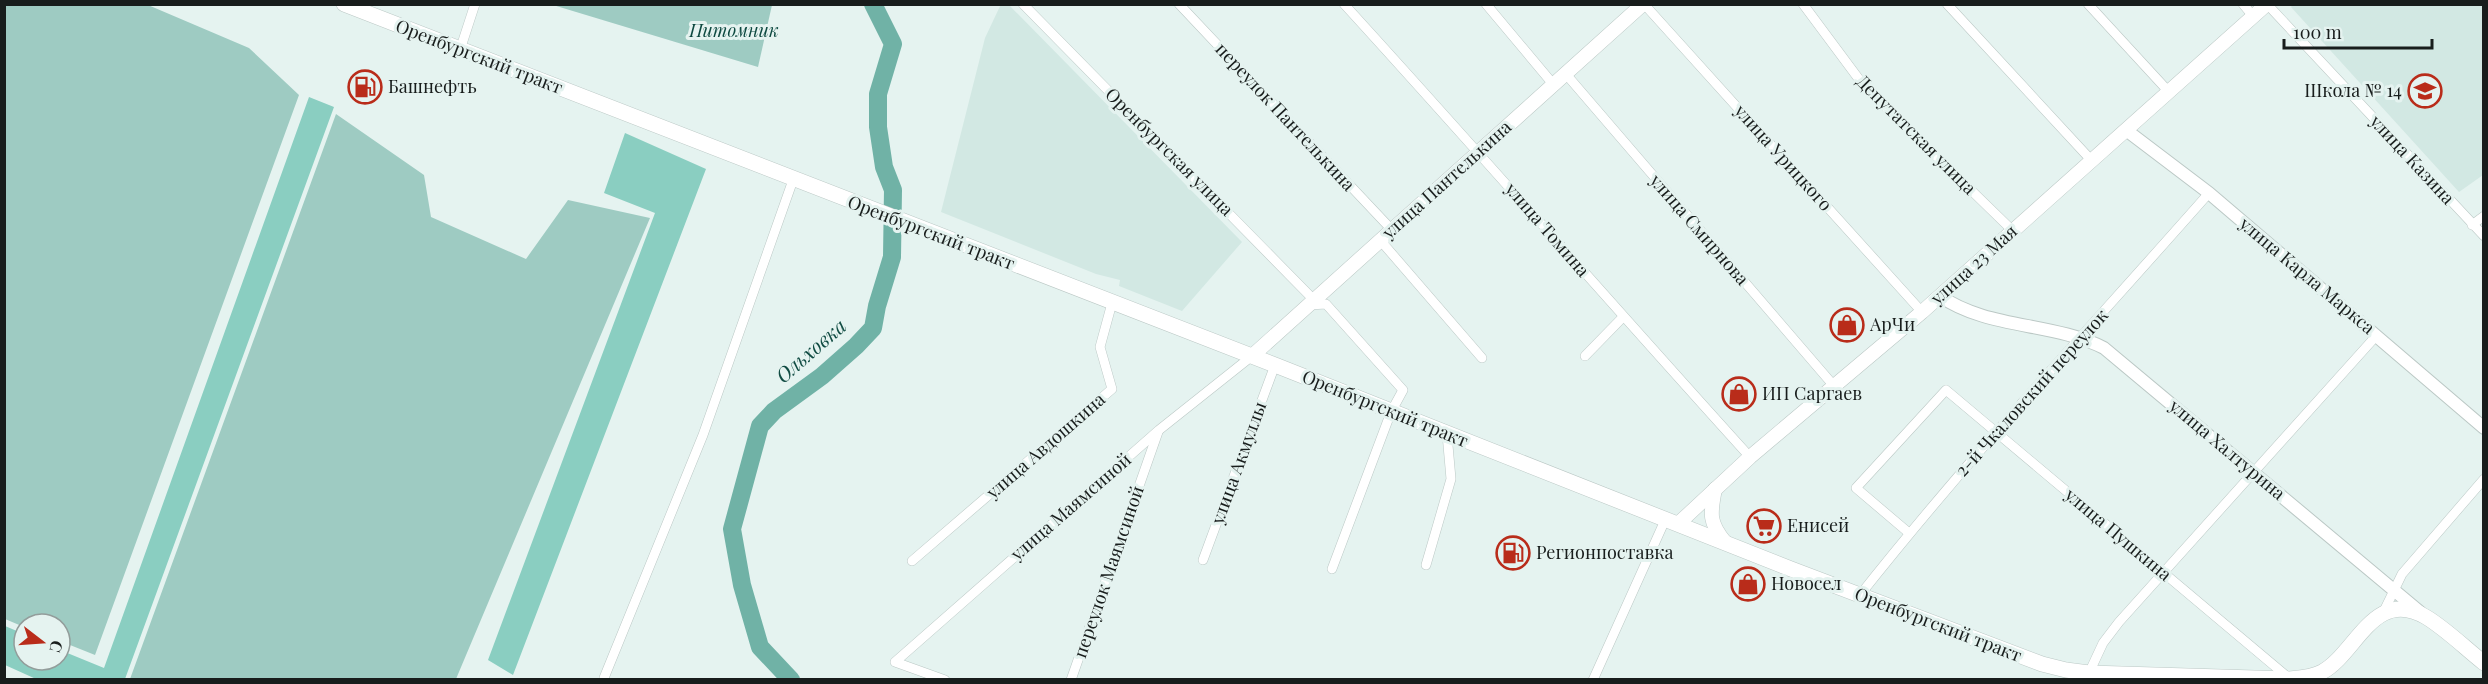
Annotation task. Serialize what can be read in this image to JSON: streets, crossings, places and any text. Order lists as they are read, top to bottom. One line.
{"streets":{"main road":["Оренбургский тракт","улица Пантелькина","улица 23 Мая","улица Халтурина"],"street":["переулок Пантелькина","Депутатская улица","Оренбургская улица","улица Урицкого","улица Казина","улица Томина","улица Смирнова","улица Карла Маркса","2-й Чкаловский переулок","улица Авдошкина","улица Акмуллы","улица Маямсиной","улица Пушкина","переулок Маямсиной"]},"crossings":[["Оренбургский тракт","Оренбургская улица"],["Оренбургский тракт","улица Пантелькина"],["Оренбургский тракт","улица 23 Мая"],["Оренбургский тракт","2-й Чкаловский переулок"],["Оренбургский тракт","улица Авдошкина"],["Оренбургский тракт","улица Акмуллы"],["Оренбургский тракт","улица Маямсиной"],["Оренбургский тракт","улица Пушкина"],["переулок Пантелькина","улица Пантелькина"],["Депутатская улица","улица 23 Мая"],["Оренбургская улица","улица Пантелькина"],["улица Урицкого","улица Пантелькина"],["улица Урицкого","улица 23 Мая"],["улица Казина","улица 23 Мая"],["улица Пантелькина","улица Томина"],["улица Пантелькина","улица Смирнова"],["улица Пантелькина","улица Маямсиной"],["улица Томина","улица 23 Мая"],["улица Смирнова","улица 23 Мая"],["улица 23 Мая","улица Карла Маркса"],["улица 23 Мая","улица Халтурина"],["улица Карла Маркса","2-й Чкаловский переулок"],["2-й Чкаловский переулок","улица Халтурина"],["2-й Чкаловский переулок","улица Пушкина"],["улица Маямсиной","переулок Маямсиной"]],"water":["Ольховка"],"parks":["Питомник"],"places":{"fuel station":["Башнефть","Регионпоставка"],"school or university":["Школа № 14"],"shop":["АрЧи","ИП Саргаев","Новосел"],"supermarket":["Енисей"]},"scale_bar":"100 m","north":"right"}
